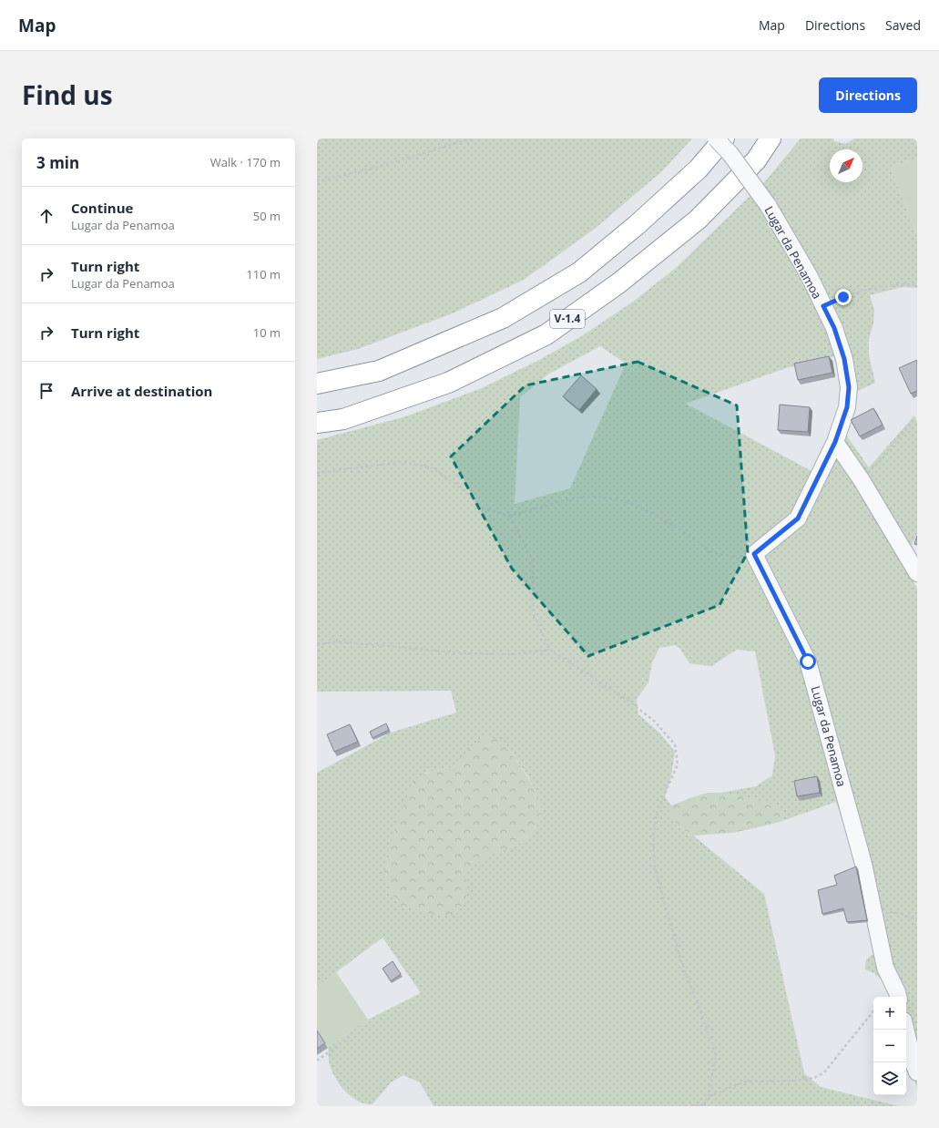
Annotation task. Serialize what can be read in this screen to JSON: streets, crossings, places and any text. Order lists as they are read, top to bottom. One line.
{"streets":{"highway":["V-1.4"],"street":["Lugar da Penamoa"]},"north":"top right","page":{"header":"Map","nav":["Map","Directions","Saved"],"title":"Find us","buttons":"Directions","heading":["3 min","Walk · 170 m"],"list":[["Continue","Lugar da Penamoa","50 m"],["Turn right","Lugar da Penamoa","110 m"],["Turn right","10 m"],"Arrive at destination"],"map_buttons":["+","−"]}}
